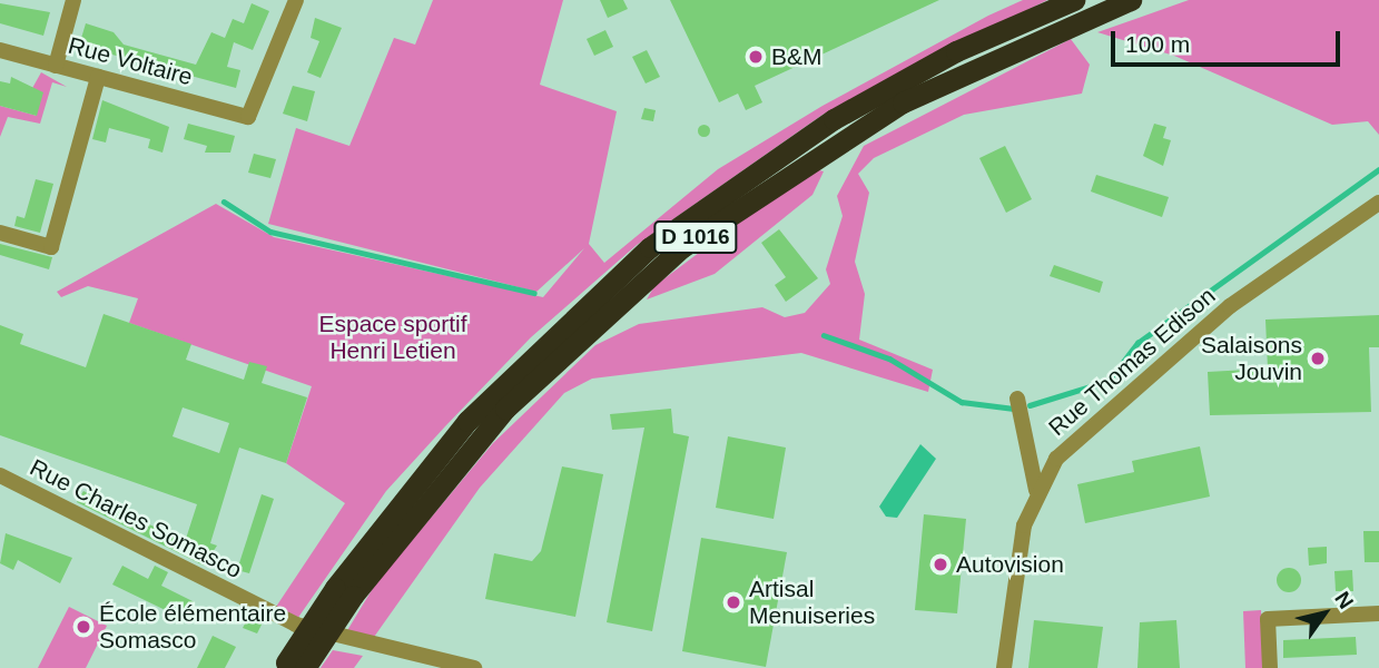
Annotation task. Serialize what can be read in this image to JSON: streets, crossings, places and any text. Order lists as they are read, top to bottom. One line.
{"streets":{"highway":["D 1016"],"street":["Rue Voltaire","Rue Thomas Edison","Rue Charles Somasco"]},"parks":["Espace sportif Henri Letien"],"places":["B&M","Salaisons Jouvin","Autovision","Artisal Menuiseries","École élémentaire Somasco"],"scale_bar":"100 m","north":"top right"}
